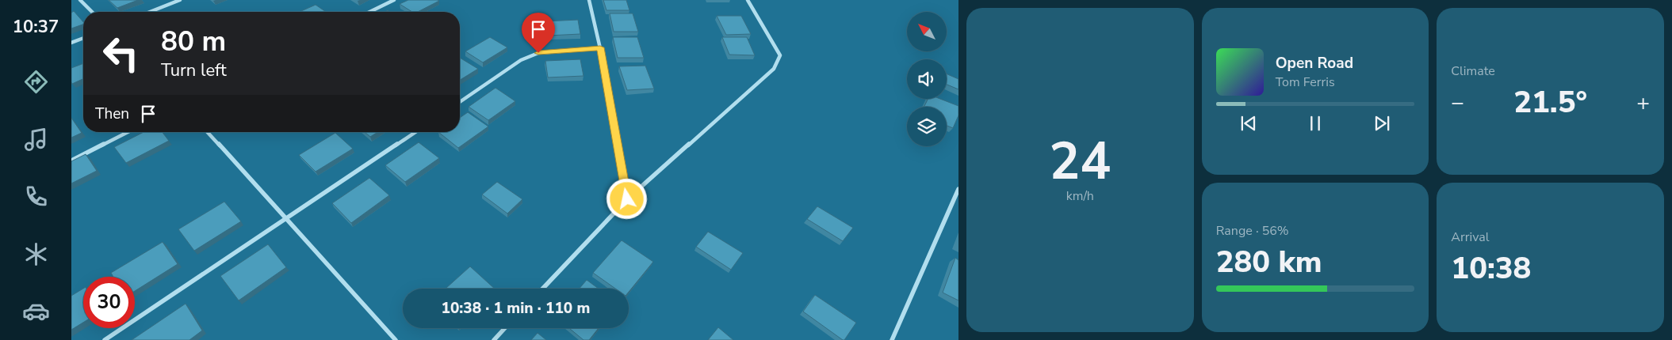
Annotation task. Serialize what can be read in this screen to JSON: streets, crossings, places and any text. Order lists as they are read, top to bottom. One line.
{"north":"top left","page":{"tabs":"10:37","tile":[["24","km/h"],"Climate",["Range · 56%","280 km"],["Arrival","10:38"]],"turn":["80 m","Turn left"],"song":["Open Road","Tom Ferris"],"heat":["−","21.5°","+"],"then":"Then","limit":"30","trip":"10:38 · 1 min · 110 m"}}
